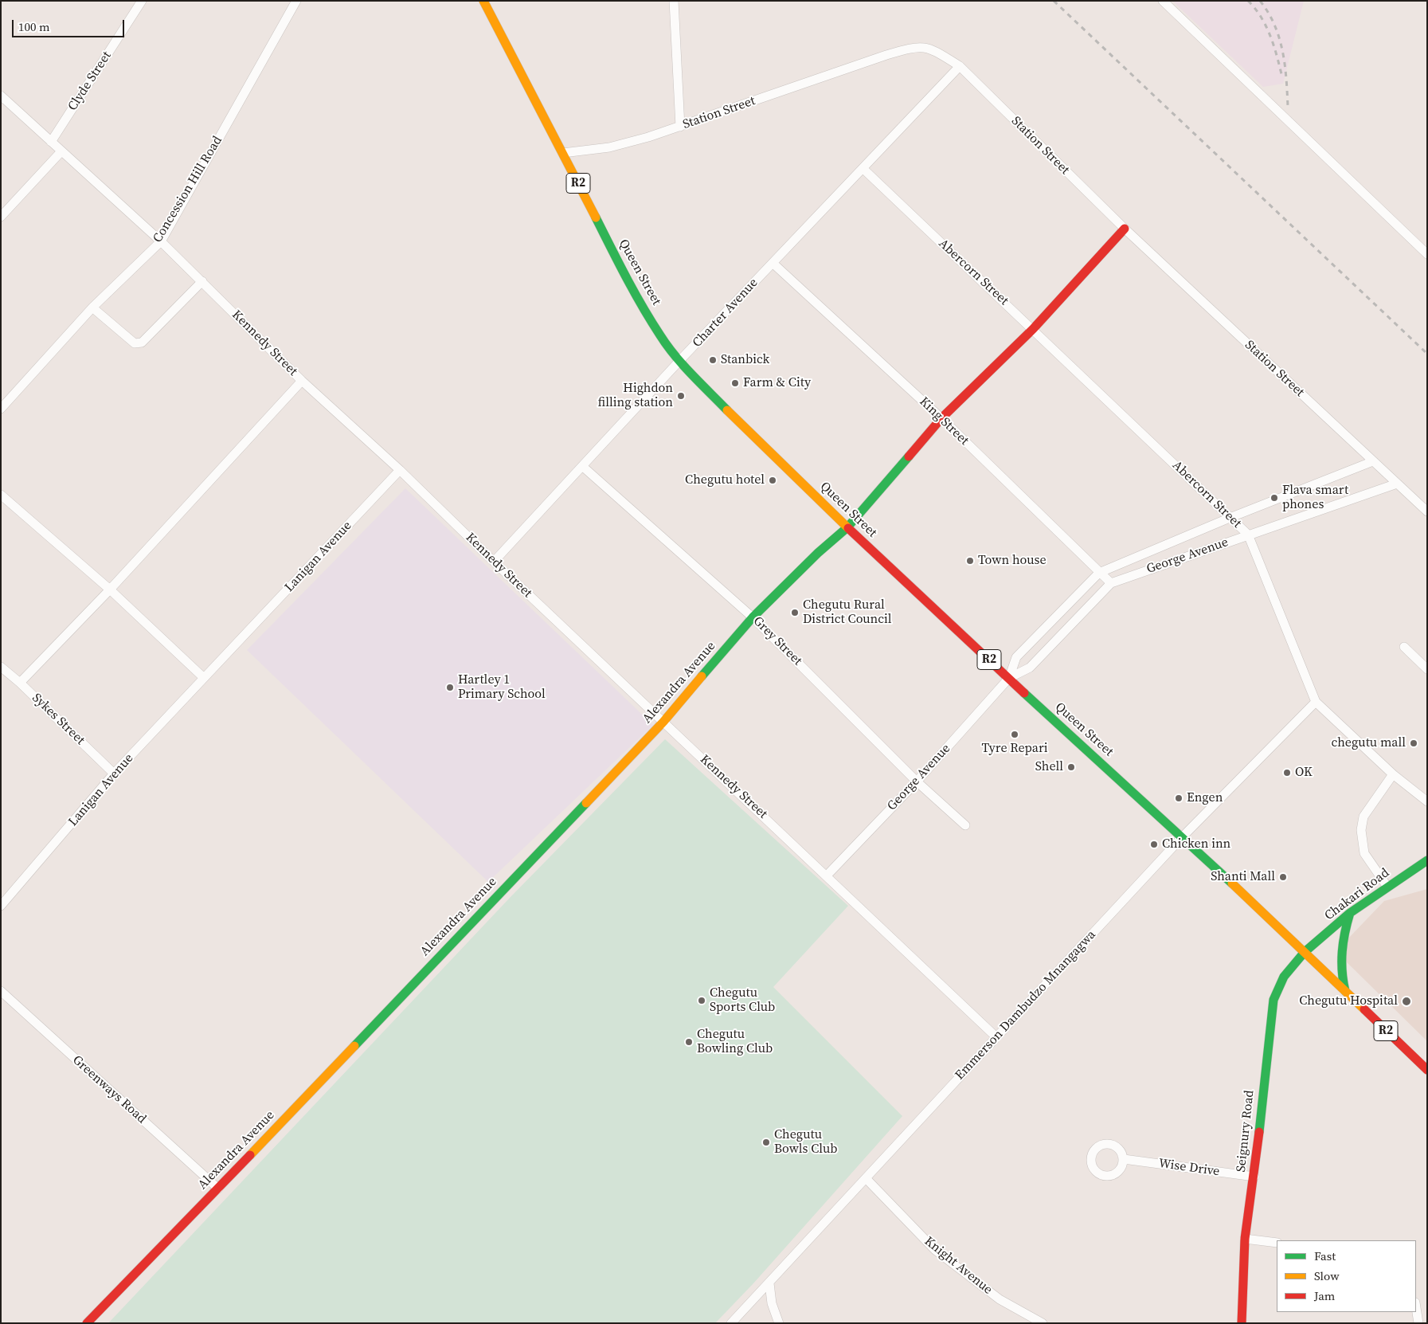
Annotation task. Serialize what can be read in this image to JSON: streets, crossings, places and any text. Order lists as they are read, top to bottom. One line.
{"streets":{"main road":["R2","Queen Street","Alexandra Avenue","Chakari Road","Seignury Road"],"street":["Clyde Street","Station Street","Concession Hill Road","Abercorn Street","Charter Avenue","Kennedy Street","King Street","George Avenue","Lanigan Avenue","Grey Street","Sykes Street","Emmerson Dambudzo Mnangagwa","Greenways Road","Wise Drive","Knight Avenue"]},"crossings":[["Clyde Street","Kennedy Street"],["Station Street","Queen Street"],["Station Street","Charter Avenue"],["Station Street","George Avenue"],["Station Street","Alexandra Avenue"],["R2","Queen Street"],["R2","Chakari Road"],["R2","Seignury Road"],["Concession Hill Road","Kennedy Street"],["Queen Street","Charter Avenue"],["Queen Street","George Avenue"],["Queen Street","Alexandra Avenue"],["Queen Street","Chakari Road"],["Queen Street","Emmerson Dambudzo Mnangagwa"],["Queen Street","Seignury Road"],["Abercorn Street","Charter Avenue"],["Abercorn Street","George Avenue"],["Abercorn Street","Alexandra Avenue"],["Abercorn Street","Emmerson Dambudzo Mnangagwa"],["Charter Avenue","Kennedy Street"],["Charter Avenue","King Street"],["Charter Avenue","Grey Street"],["Kennedy Street","George Avenue"],["Kennedy Street","Lanigan Avenue"],["Kennedy Street","Alexandra Avenue"],["Kennedy Street","Emmerson Dambudzo Mnangagwa"],["King Street","George Avenue"],["King Street","Alexandra Avenue"],["George Avenue","Grey Street"],["Lanigan Avenue","Sykes Street"],["Grey Street","Alexandra Avenue"],["Alexandra Avenue","Greenways Road"],["Chakari Road","Seignury Road"],["Emmerson Dambudzo Mnangagwa","Knight Avenue"],["Seignury Road","Wise Drive"]],"places":["Stanbick","Farm & City","Highdon filling station","Chegutu hotel","Flava smart phones","Town house","Chegutu Rural District Council","Hartley 1 Primary School","Tyre Repari","chegutu mall","Shell","OK","Engen","Chicken inn","Shanti Mall","Chegutu Sports Club","Chegutu Hospital","Chegutu Bowling Club","Chegutu Bowls Club"],"legend":["Fast","Slow","Jam"],"scale_bar":"100 m"}
